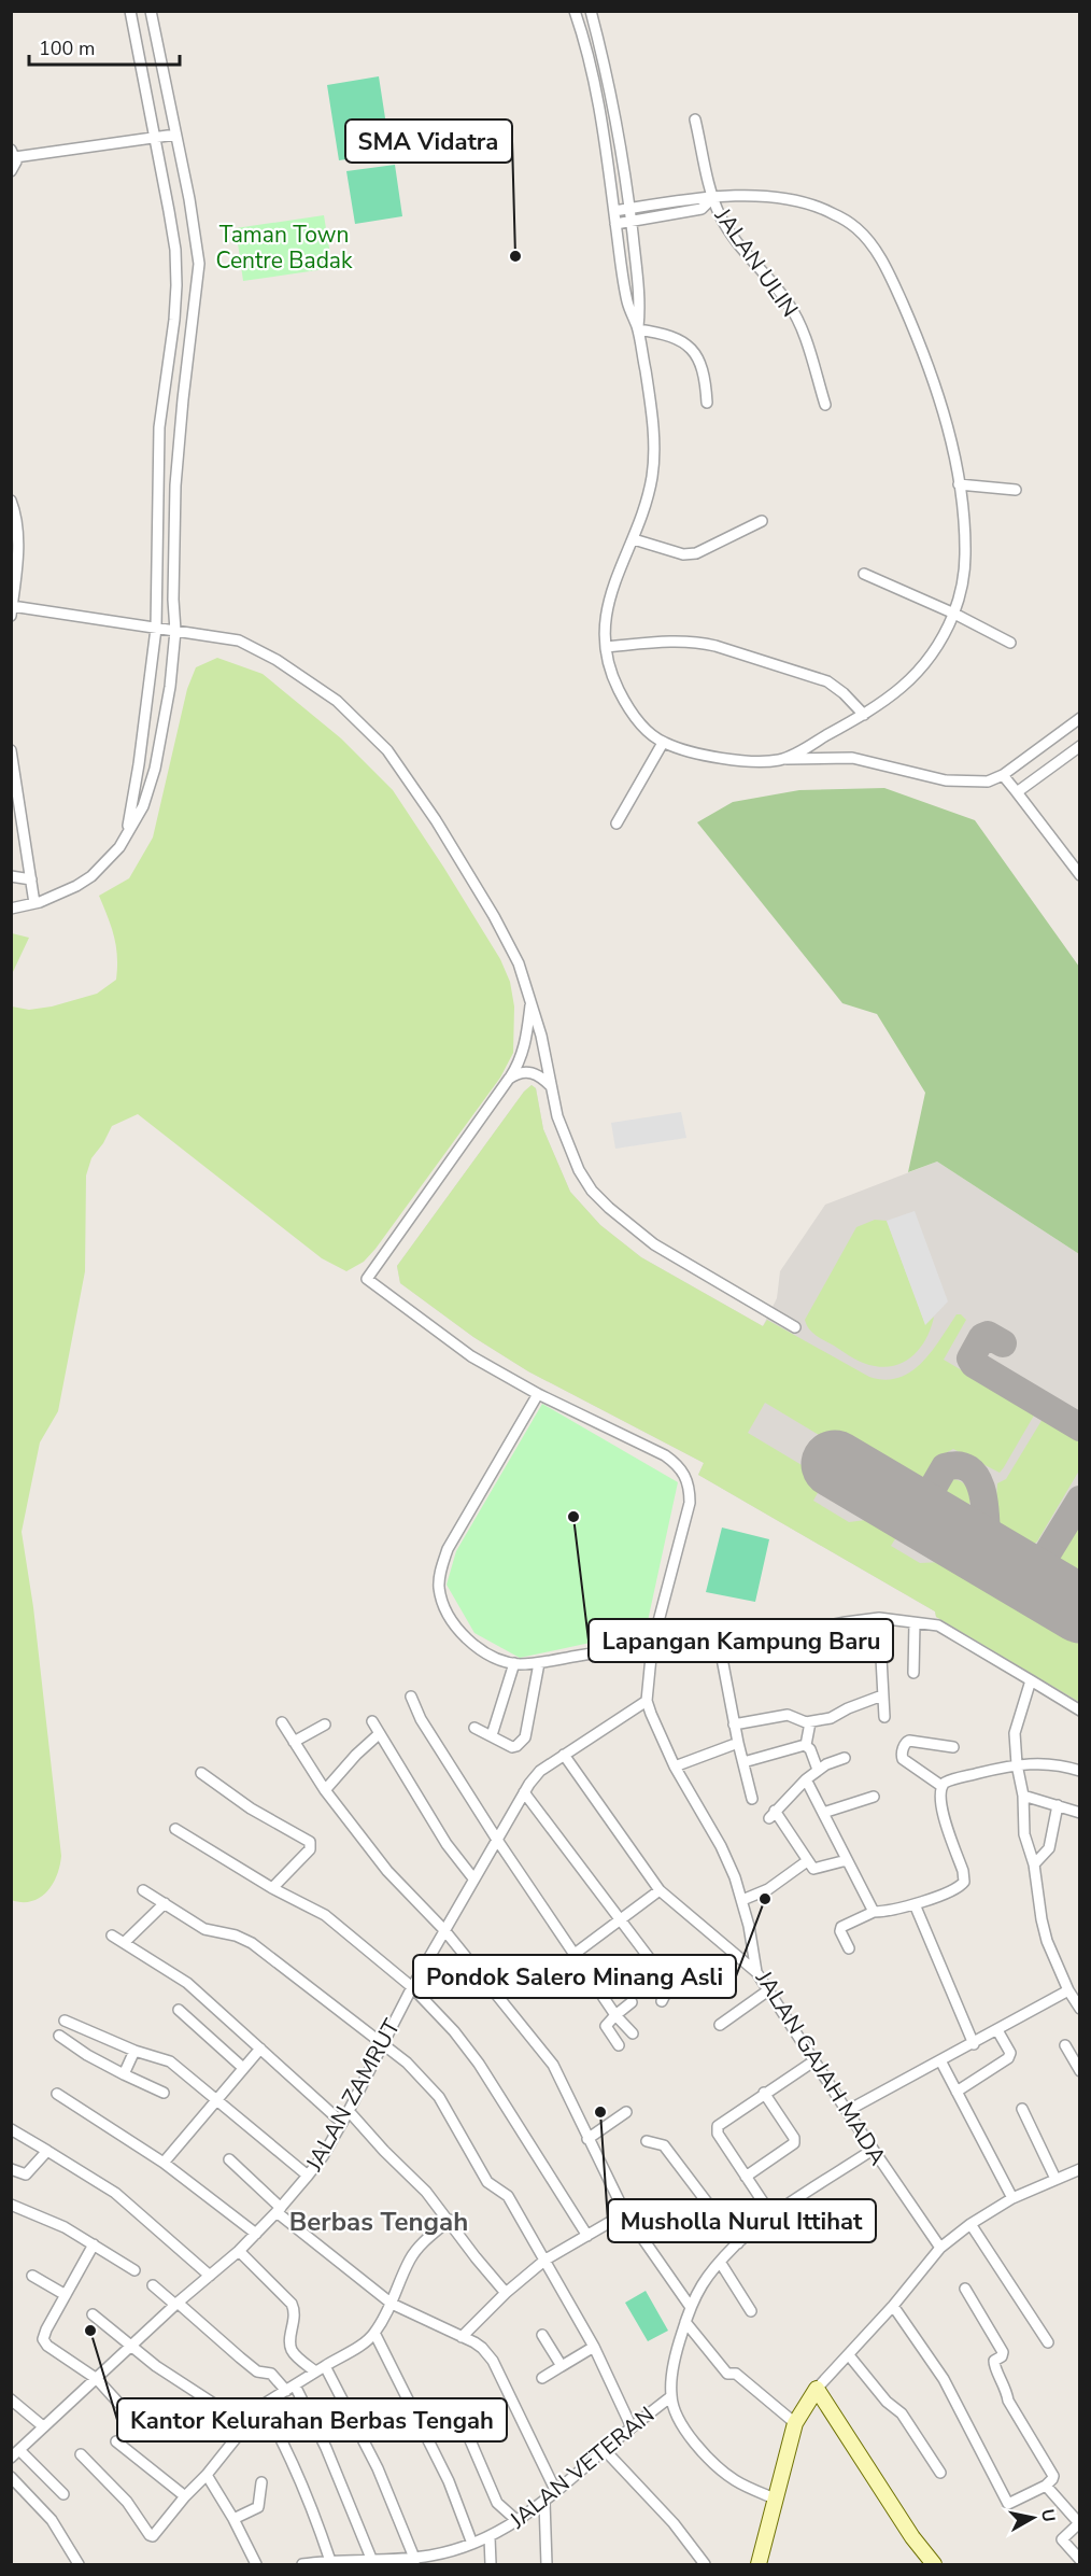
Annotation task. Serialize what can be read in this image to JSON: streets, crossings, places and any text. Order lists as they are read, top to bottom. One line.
{"streets":{"street":["JALAN ULIN","JALAN GAJAH MADA","JALAN ZAMRUT","JALAN VETERAN"]},"crossings":[["JALAN GAJAH MADA","JALAN ZAMRUT"],["JALAN GAJAH MADA","JALAN VETERAN"]],"districts":["Berbas Tengah"],"parks":["Taman Town Centre Badak"],"places":["SMA Vidatra","Lapangan Kampung Baru","Pondok Salero Minang Asli","Musholla Nurul Ittihat","Kantor Kelurahan Berbas Tengah"],"scale_bar":"100 m","north":"right"}
